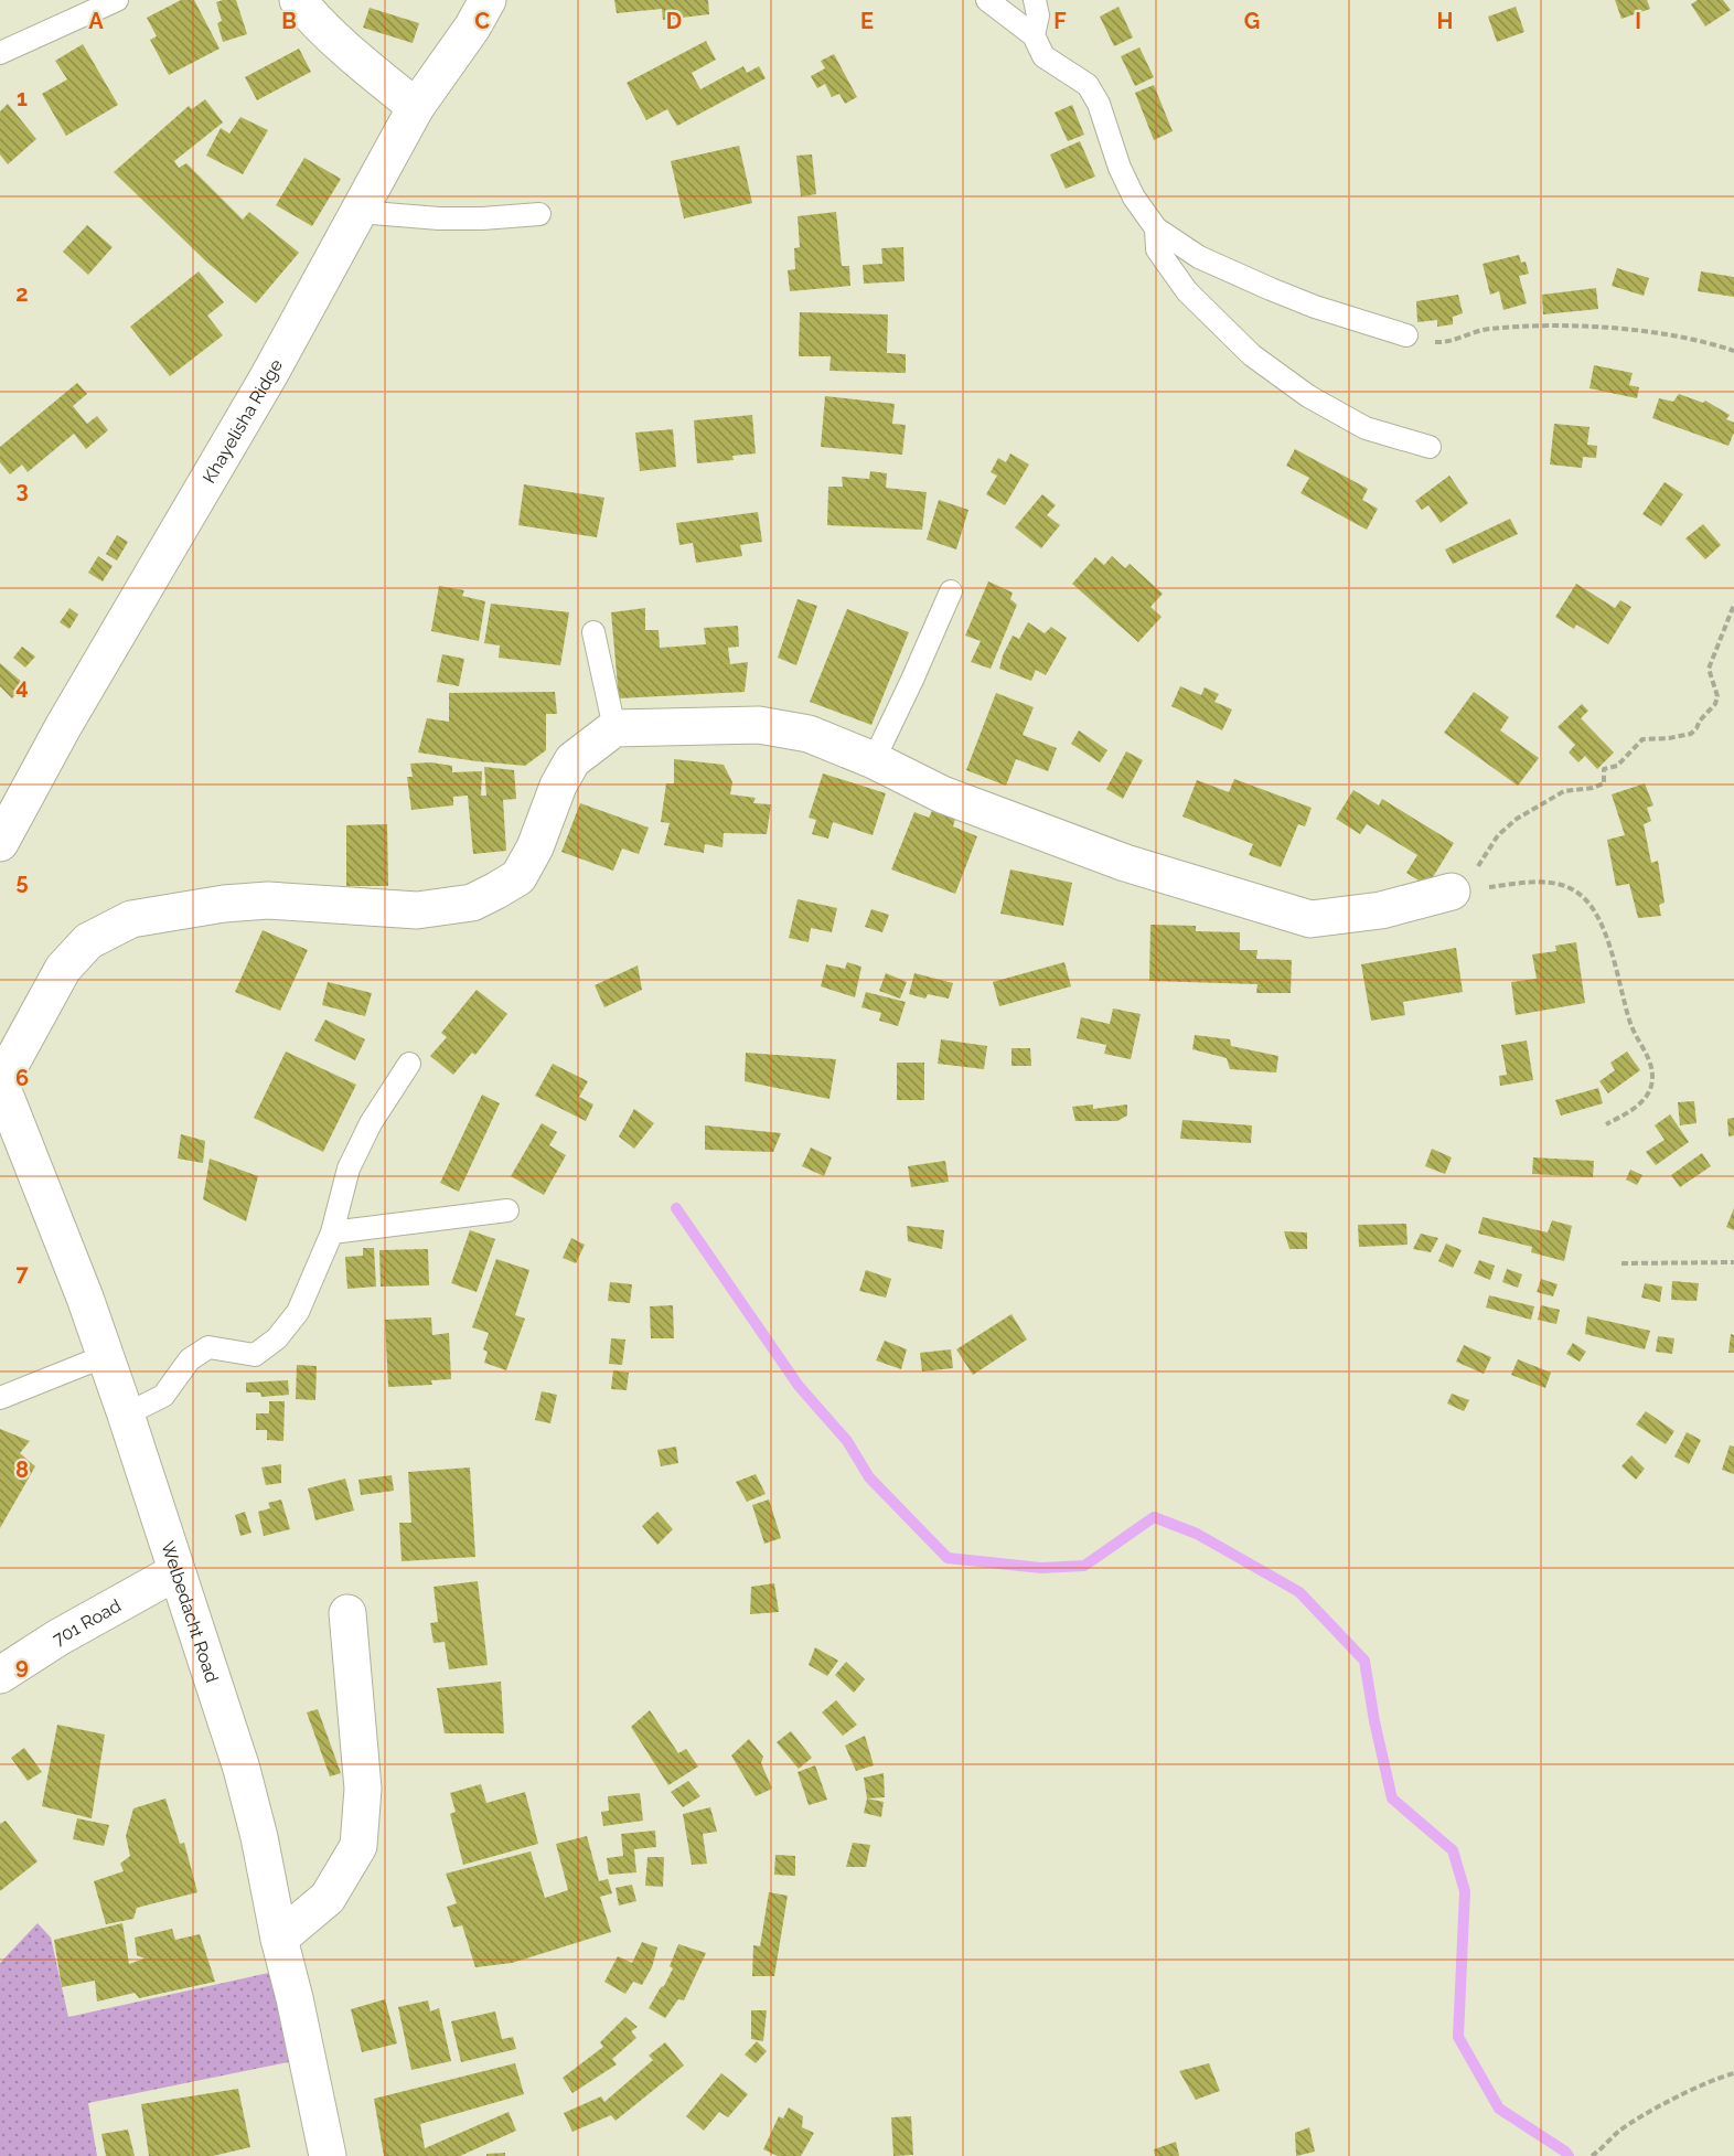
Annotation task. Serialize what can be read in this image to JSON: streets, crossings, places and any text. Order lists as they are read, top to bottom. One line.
{"streets":{"street":["Khayelisha Ridge","Welbedacht Road","701 Road"]},"crossings":[["Welbedacht Road","701 Road"]],"grid":{"columns":["A","B","C","D","E","F","G","H","I"],"rows":["1","2","3","4","5","6","7","8","9"]}}
